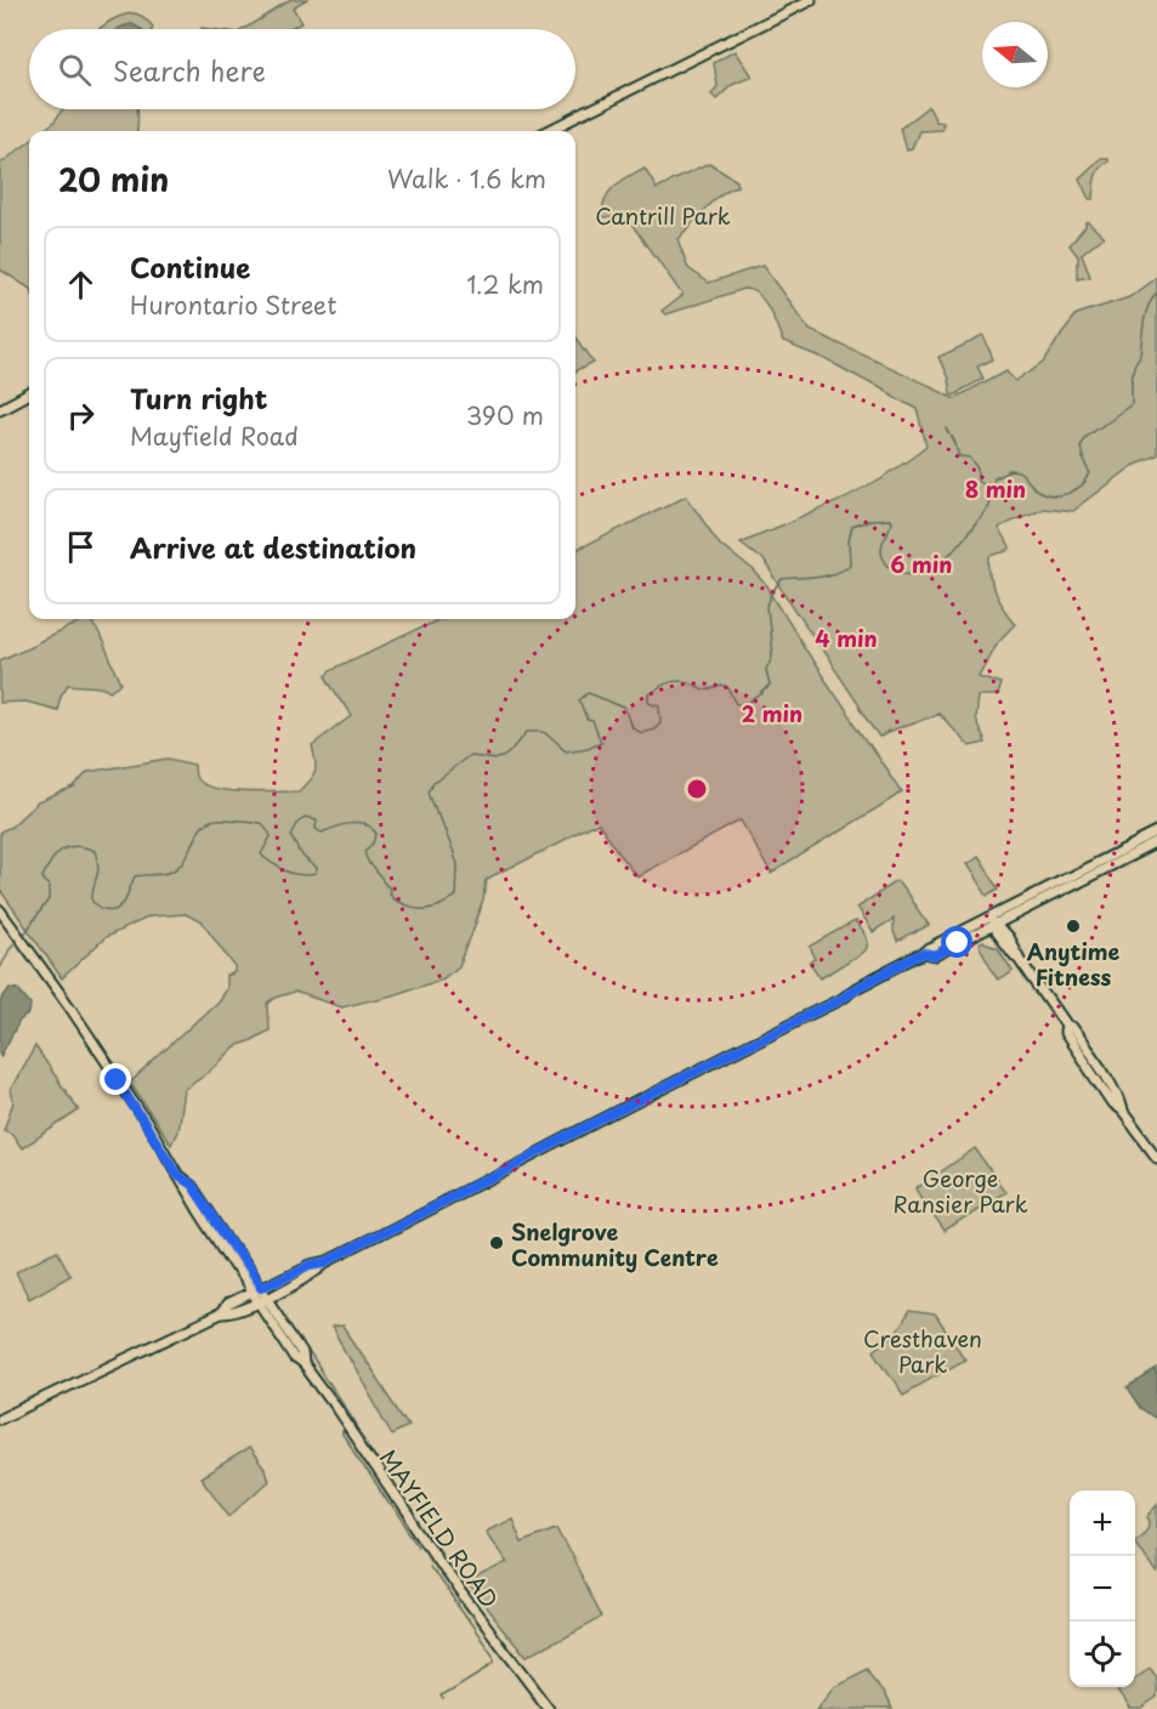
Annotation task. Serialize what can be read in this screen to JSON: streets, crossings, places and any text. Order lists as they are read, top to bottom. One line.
{"streets":{"main road":["MAYFIELD ROAD"]},"parks":["Cantrill Park","George Ransier Park","Cresthaven Park"],"places":["Anytime Fitness","Snelgrove Community Centre"],"north":"left","page":{"search":"Search here","heading":["20 min","Walk · 1.6 km"],"list":[["Continue","Hurontario Street","1.2 km"],["Turn right","Mayfield Road","390 m"],"Arrive at destination"],"map_buttons":["+","−"]},"rings":["8 min","6 min","4 min","2 min"]}
